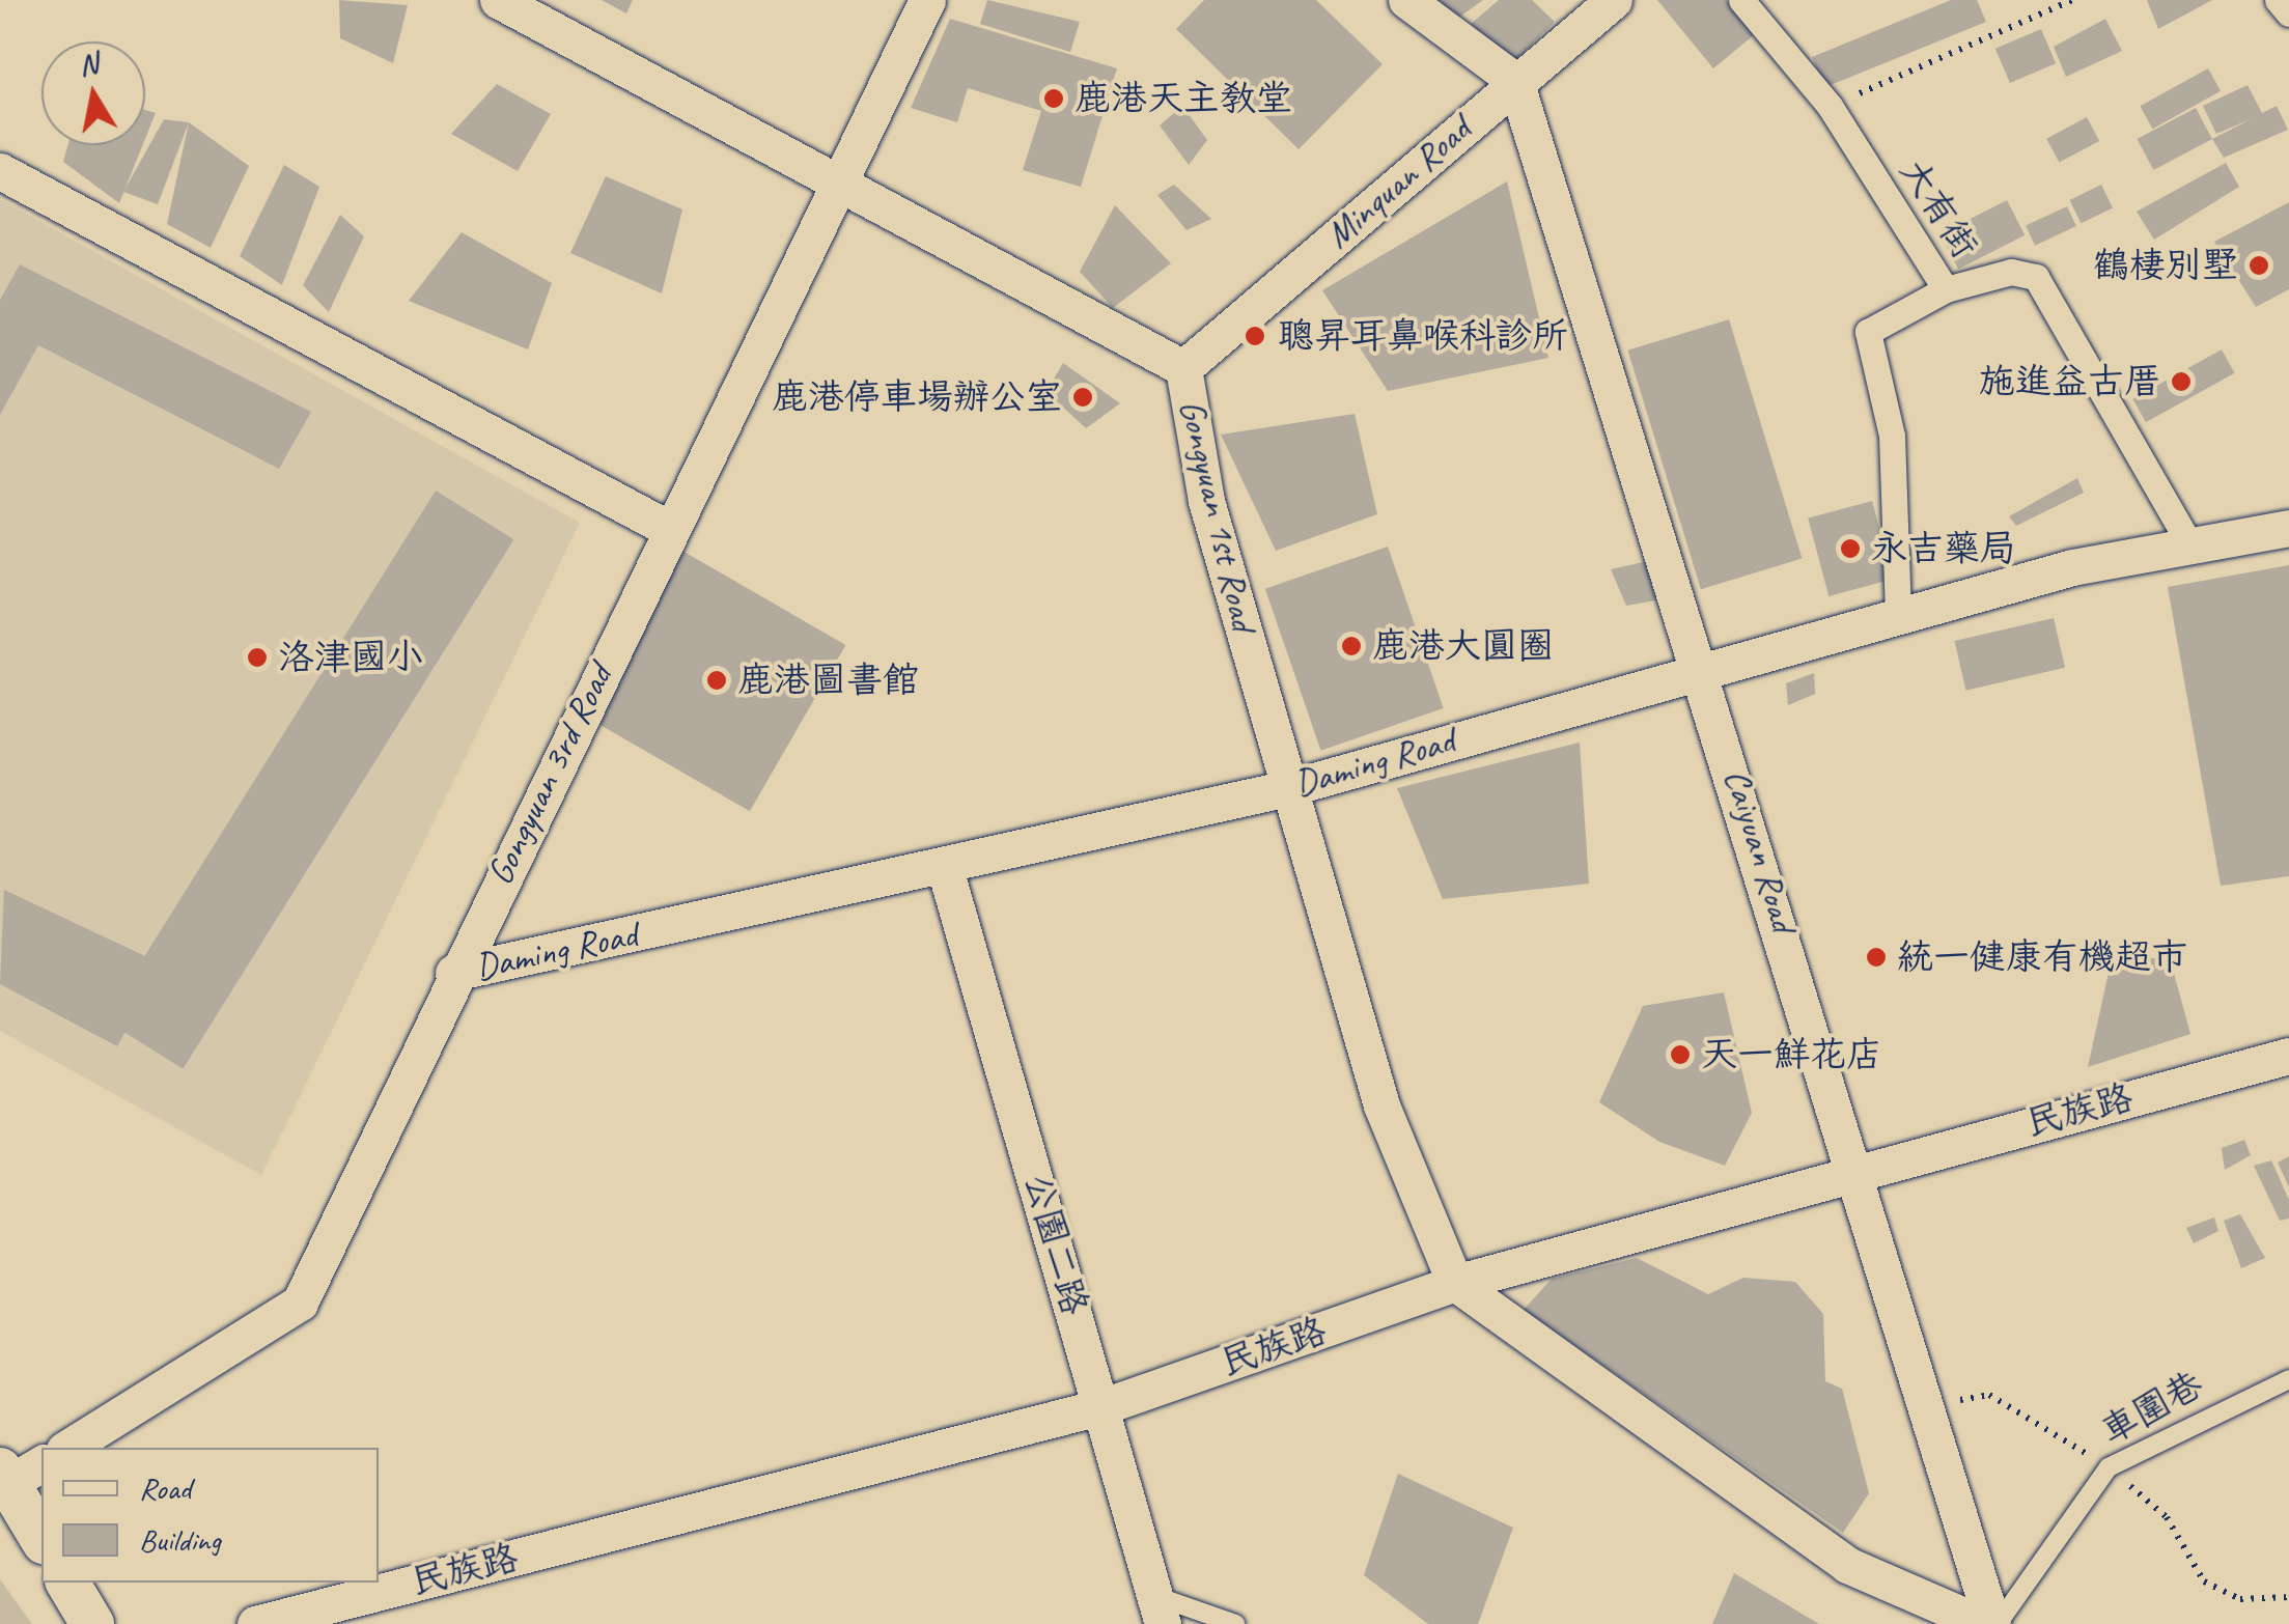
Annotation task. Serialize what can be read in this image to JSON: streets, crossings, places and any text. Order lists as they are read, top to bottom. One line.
{"streets":{"street":["Minquan Road","大有街","Gongyuan 1st Road","Daming Road","Gongyuan 3rd Road","Caiyuan Road","民族路","公園二路"],"lane":["車圍巷"]},"crossings":[["Minquan Road","Gongyuan 1st Road"],["Minquan Road","Caiyuan Road"],["大有街","Daming Road"],["Gongyuan 1st Road","Daming Road"],["Gongyuan 1st Road","Gongyuan 3rd Road"],["Gongyuan 1st Road","民族路"],["Daming Road","Gongyuan 3rd Road"],["Daming Road","Caiyuan Road"],["Daming Road","公園二路"],["Caiyuan Road","民族路"],["Caiyuan Road","車圍巷"],["民族路","公園二路"]],"places":["鹿港天主教堂","鶴棲別墅","聰昇耳鼻喉科診所","施進益古厝","鹿港停車場辦公室","永吉藥局","鹿港大圓圈","洛津國小","鹿港圖書館","統一健康有機超市","天一鮮花店"],"legend":["Road","Building"],"north":"top"}
